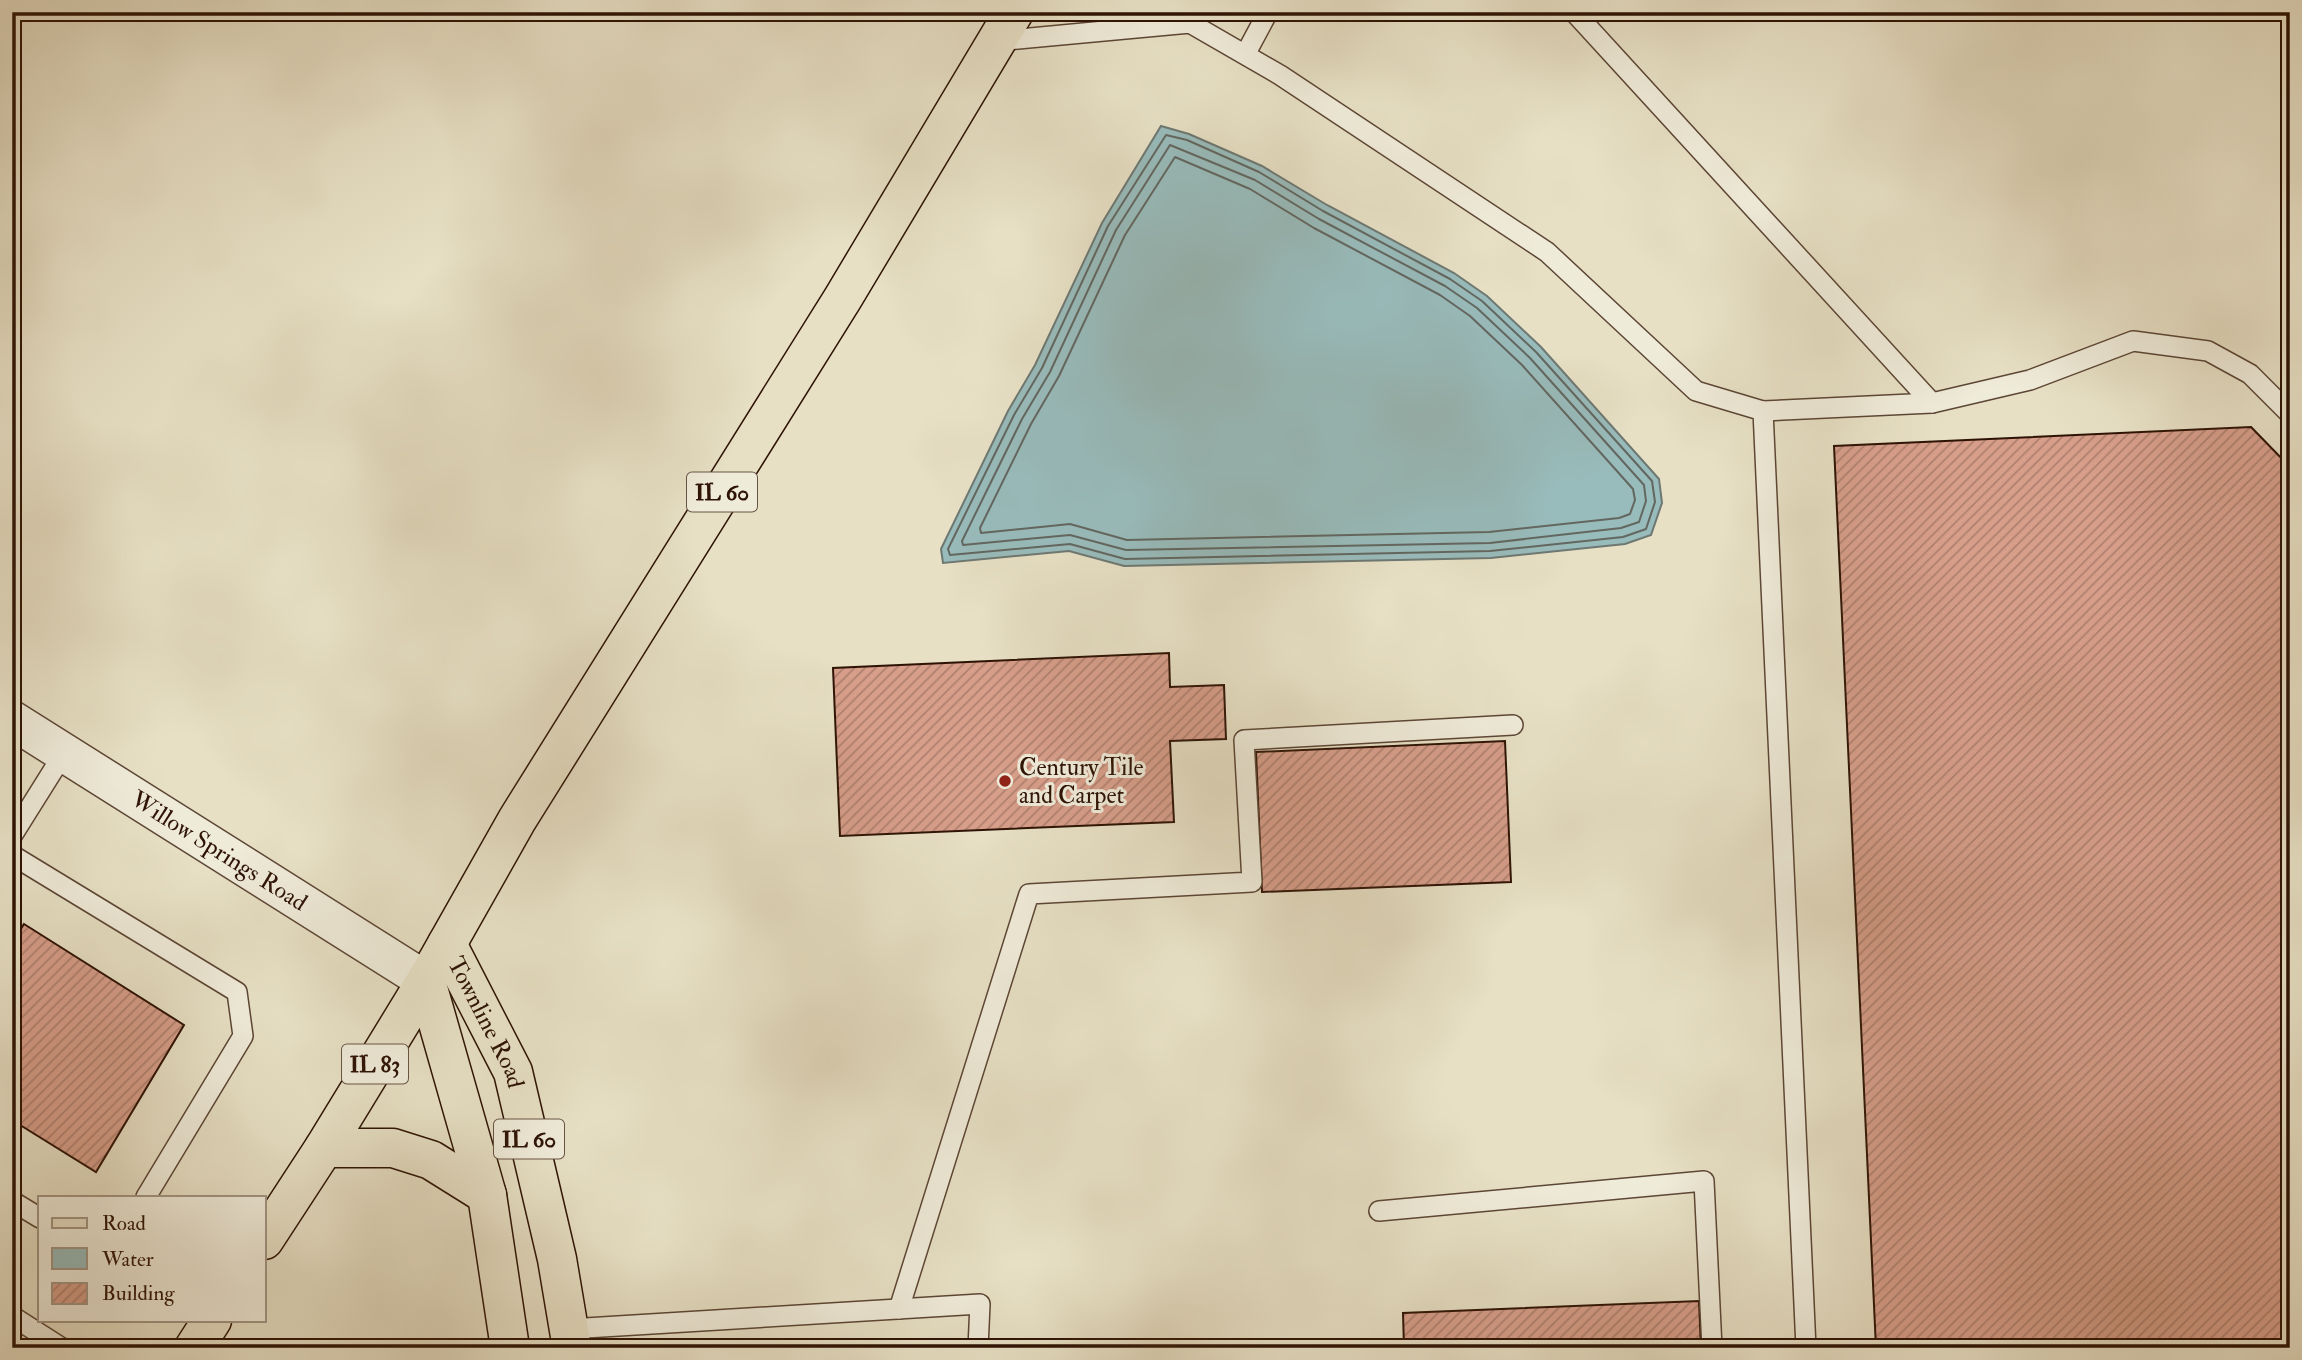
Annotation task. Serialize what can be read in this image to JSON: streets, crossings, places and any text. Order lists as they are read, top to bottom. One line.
{"streets":{"main road":["IL 60","Townline Road","IL 83"],"street":["Willow Springs Road"]},"crossings":[["IL 60","Willow Springs Road"],["IL 60","Townline Road"],["IL 60","IL 83"],["Willow Springs Road","Townline Road"],["Willow Springs Road","IL 83"],["Townline Road","IL 83"]],"places":["Century Tile and Carpet"],"legend":["Road","Water","Building"]}
